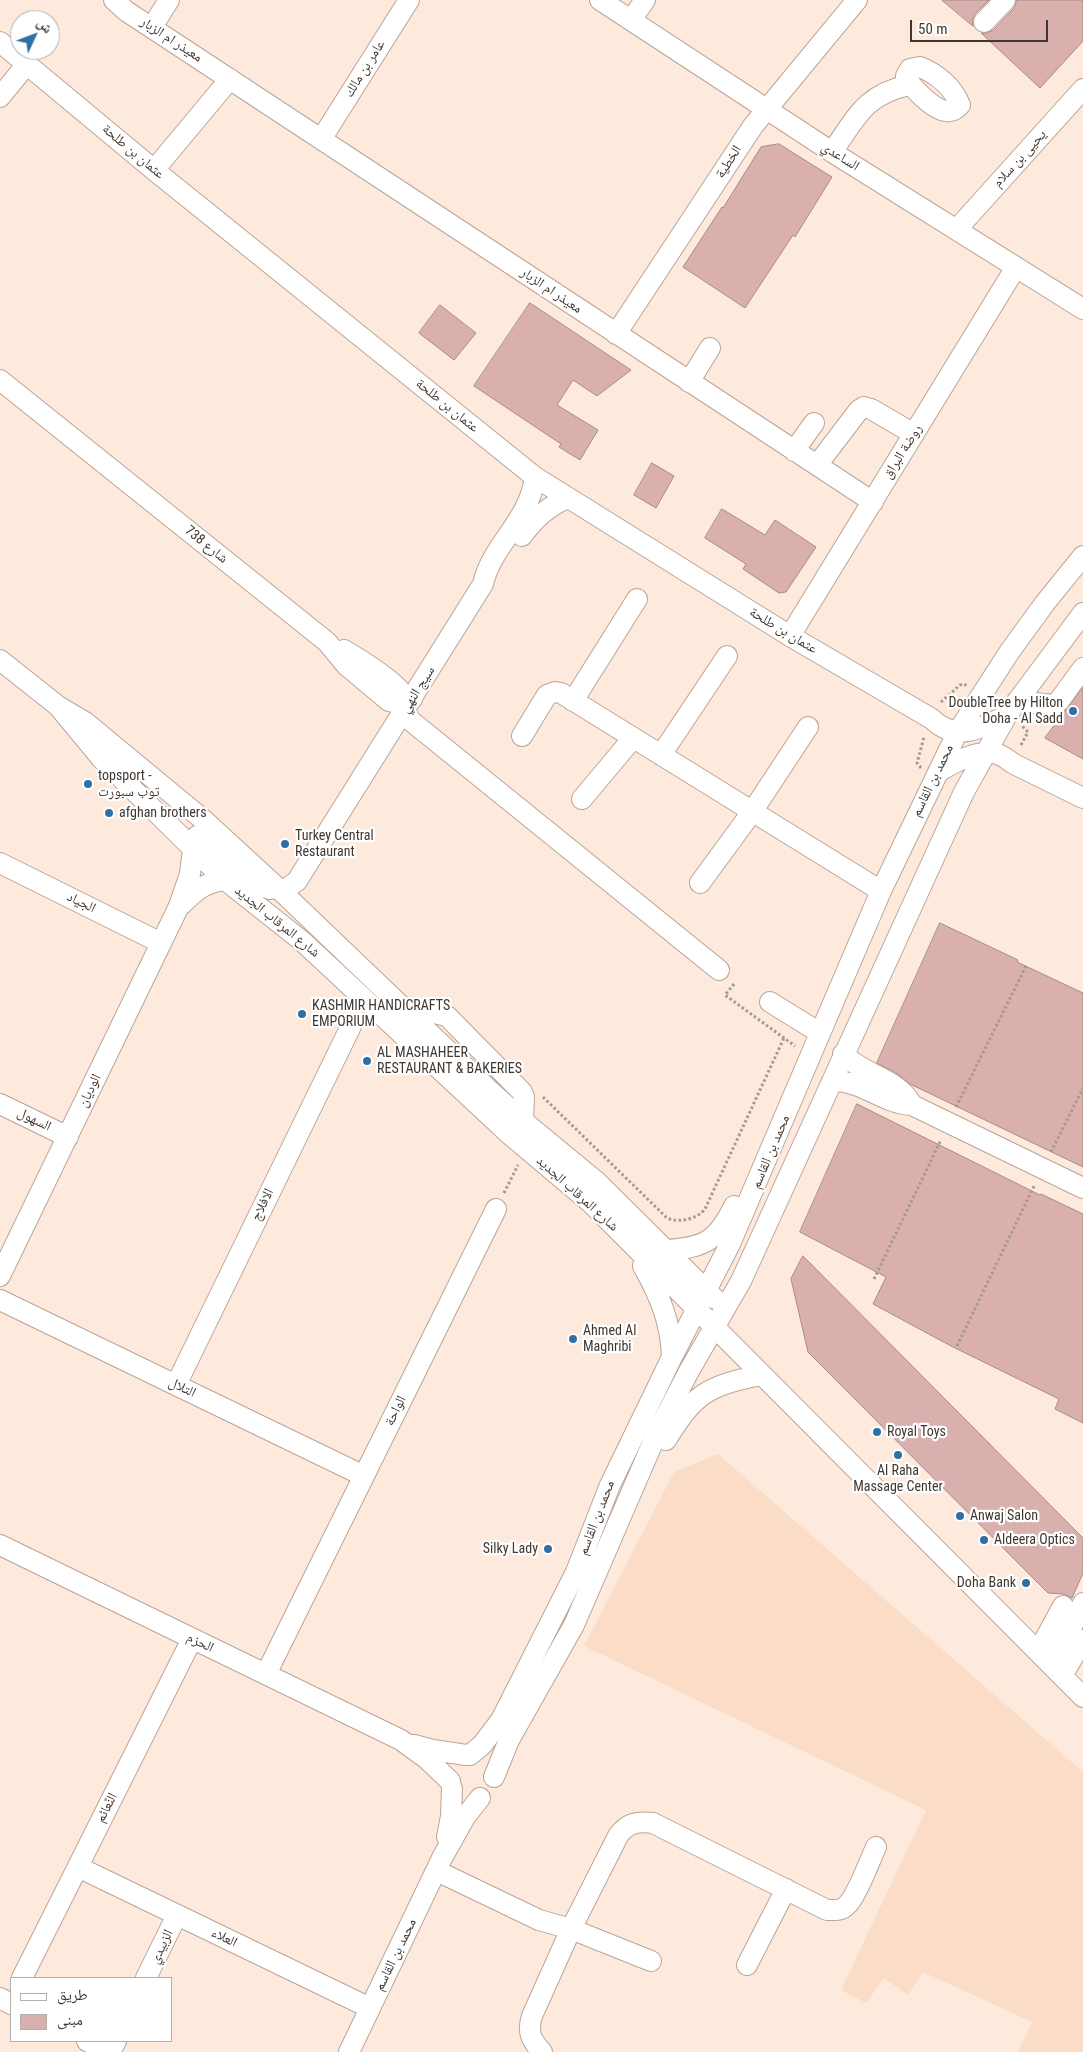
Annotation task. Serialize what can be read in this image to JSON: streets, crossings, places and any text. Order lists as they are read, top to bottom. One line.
{"streets":{"street":["معيذر ام الزبار","عامر بن مالك","عثمان بن طلحة","الساعدي","يحيى بن سلام","الخطية","روضة البراق","شارع 738","سيج النهي","محمد بن القاسم","الجياد","شارع المرقاب الجديد","الوديان","السهول","الافلاج","التلال","الواحة","الحزم","النًعائم","العلاء","الزبيدي"]},"crossings":[["معيذر ام الزبار","عامر بن مالك"],["معيذر ام الزبار","الخطية"],["معيذر ام الزبار","روضة البراق"],["عثمان بن طلحة","روضة البراق"],["عثمان بن طلحة","سيج النهي"],["عثمان بن طلحة","محمد بن القاسم"],["الساعدي","يحيى بن سلام"],["الساعدي","الخطية"],["الساعدي","روضة البراق"],["شارع 738","سيج النهي"],["سيج النهي","شارع المرقاب الجديد"],["محمد بن القاسم","شارع المرقاب الجديد"],["محمد بن القاسم","الحزم"],["محمد بن القاسم","العلاء"],["الجياد","الوديان"],["شارع المرقاب الجديد","الوديان"],["الوديان","السهول"],["الافلاج","التلال"],["التلال","الواحة"],["الواحة","الحزم"],["الحزم","النًعائم"],["النًعائم","العلاء"],["العلاء","الزبيدي"]],"places":["DoubleTree by Hilton Doha - Al Sadd","topsport - توب سبورت","afghan brothers","Turkey Central Restaurant","KASHMIR HANDICRAFTS EMPORIUM","AL MASHAHEER RESTAURANT & BAKERIES","Ahmed Al Maghribi","Royal Toys","Al Raha Massage Center","Anwaj Salon","Aldeera Optics","Silky Lady","Doha Bank"],"legend":["طريق","مبنى"],"scale_bar":"50 m","north":"top right"}
